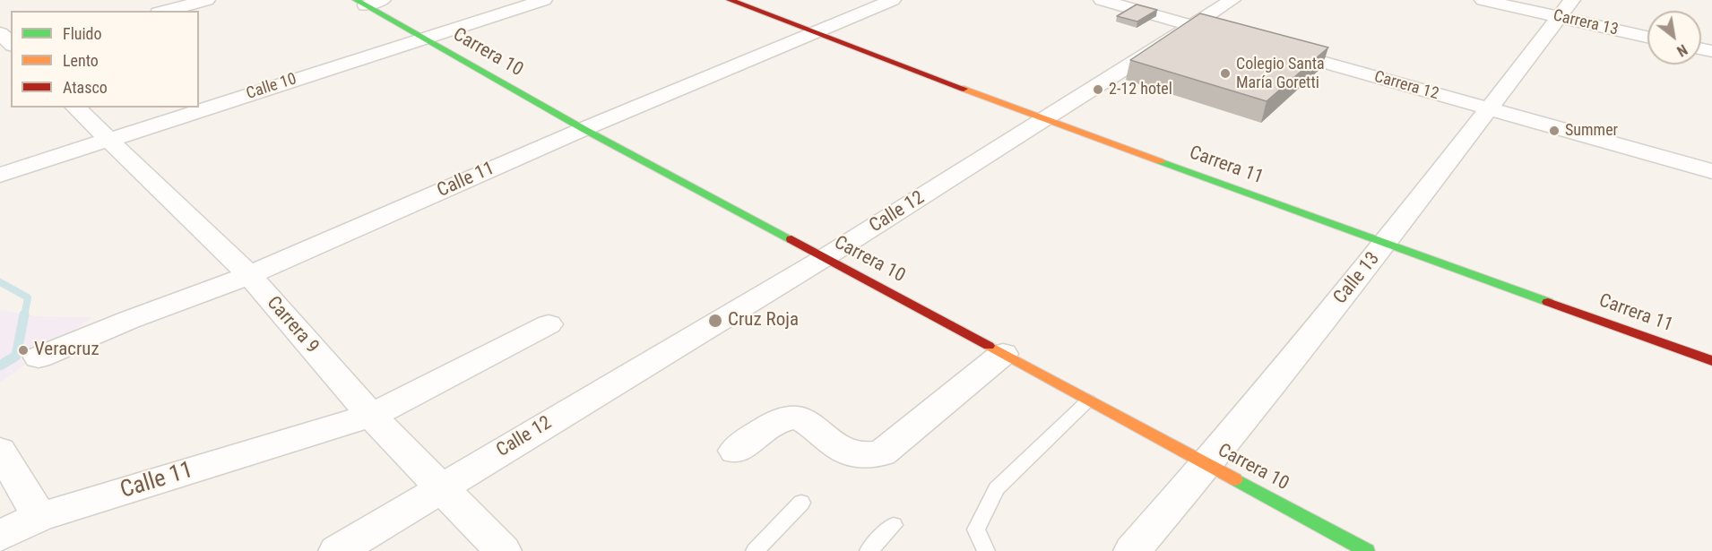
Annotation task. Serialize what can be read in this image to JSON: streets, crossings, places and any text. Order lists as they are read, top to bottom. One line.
{"streets":{"street":["Carrera 13","Carrera 10","Carrera 12","Calle 10","Carrera 11","Calle 11","Calle 12","Calle 13","Carrera 9"]},"crossings":[["Carrera 13","Calle 13"],["Carrera 10","Calle 10"],["Carrera 10","Calle 11"],["Carrera 10","Calle 12"],["Carrera 10","Calle 13"],["Carrera 12","Calle 13"],["Calle 10","Carrera 9"],["Carrera 11","Calle 11"],["Carrera 11","Calle 12"],["Carrera 11","Calle 13"],["Calle 11","Carrera 9"],["Calle 12","Carrera 9"]],"places":["Colegio Santa María Goretti","2-12 hotel","Summer","Cruz Roja","Veracruz"],"legend":["Fluido","Lento","Atasco"],"north":"bottom right"}
